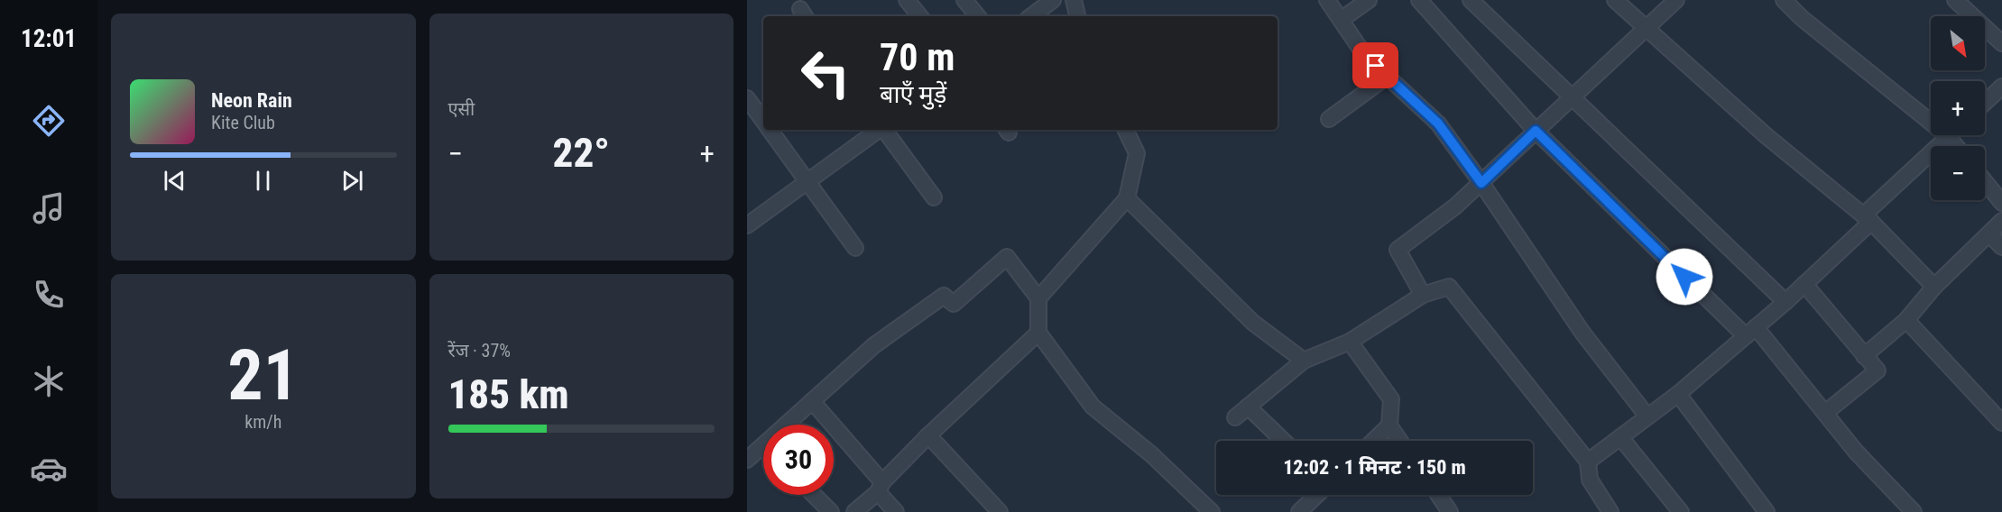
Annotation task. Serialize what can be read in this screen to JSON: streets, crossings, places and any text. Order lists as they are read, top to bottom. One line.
{"north":"bottom right","page":{"tabs":"12:01","tile":["एसी",["21","km/h"],["रेंज · 37%","185 km"]],"map_buttons":["+","−"],"turn":["70 m","बाएँ मुड़ें"],"song":["Neon Rain","Kite Club"],"heat":["−","22°","+"],"limit":"30","trip":"12:02 · 1 मिनट · 150 m"}}
